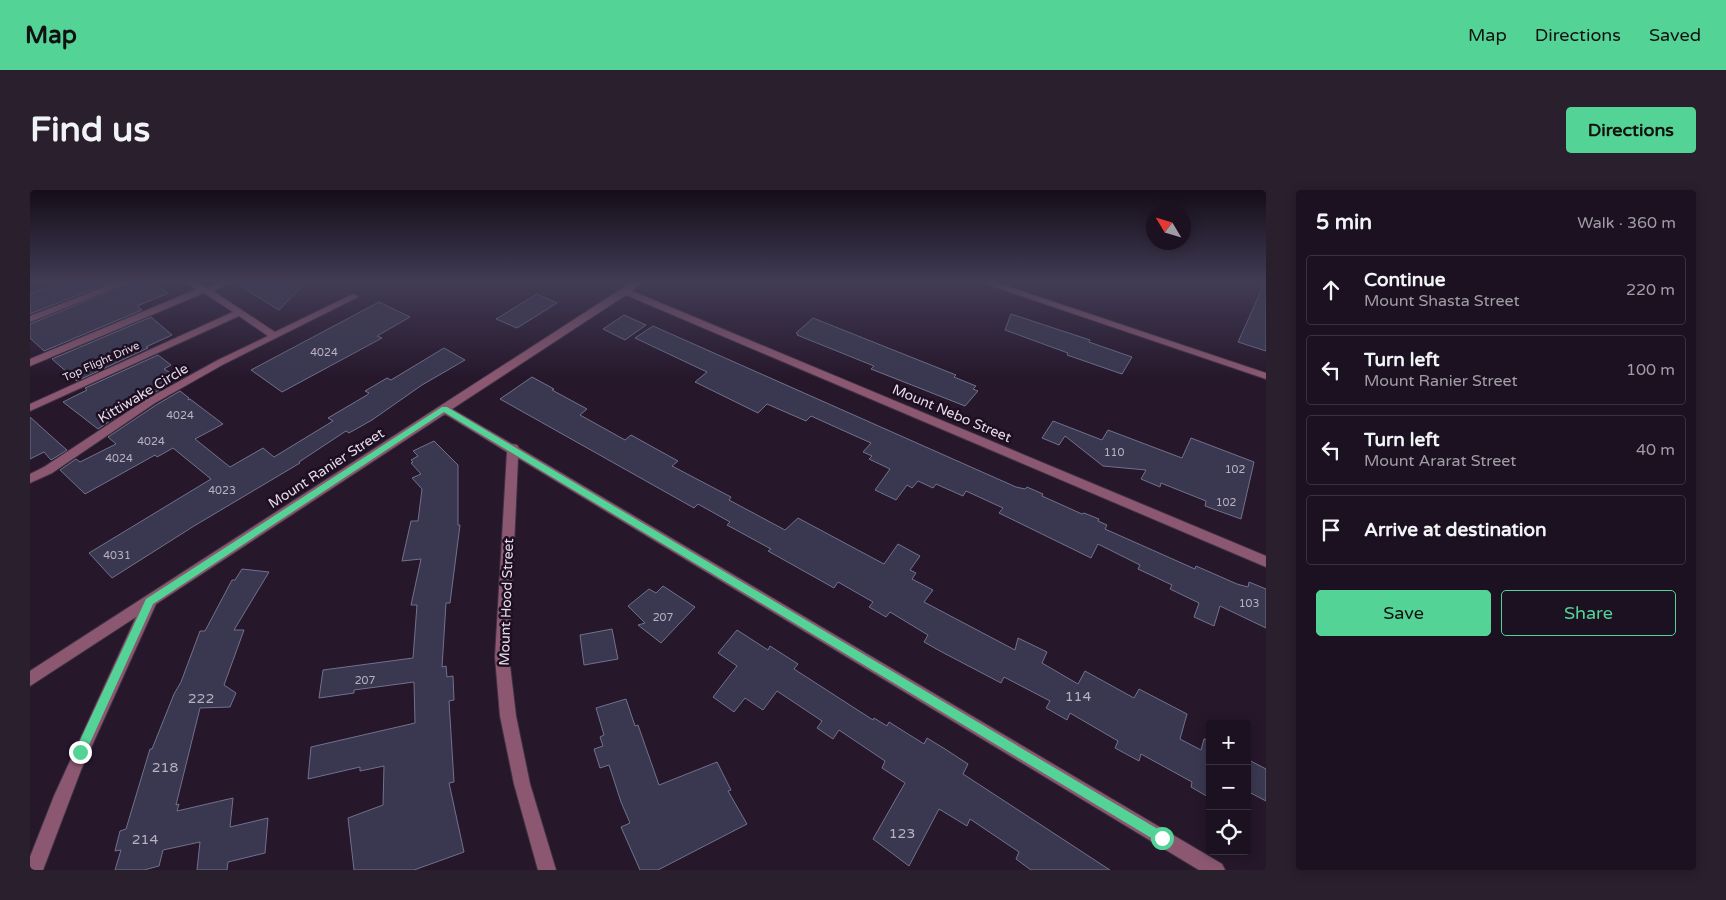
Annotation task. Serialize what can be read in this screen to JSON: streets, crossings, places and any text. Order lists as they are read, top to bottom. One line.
{"streets":{"street":["Top Flight Drive","Kittiwake Circle","Mount Nebo Street","Mount Ranier Street","Mount Hood Street"]},"house_numbers":["4024","4024","4024","110","4024","102","4023","102","4031","103","207","207","114","222","218","123","214"],"north":"top left","page":{"header":"Map","nav":["Map","Directions","Saved"],"buttons":["Directions",["Save","Share"]],"title":"Find us","heading":["5 min","Walk · 360 m"],"list":[["Continue","Mount Shasta Street","220 m"],["Turn left","Mount Ranier Street","100 m"],["Turn left","Mount Ararat Street","40 m"],"Arrive at destination"],"map_buttons":["+","−"]}}
